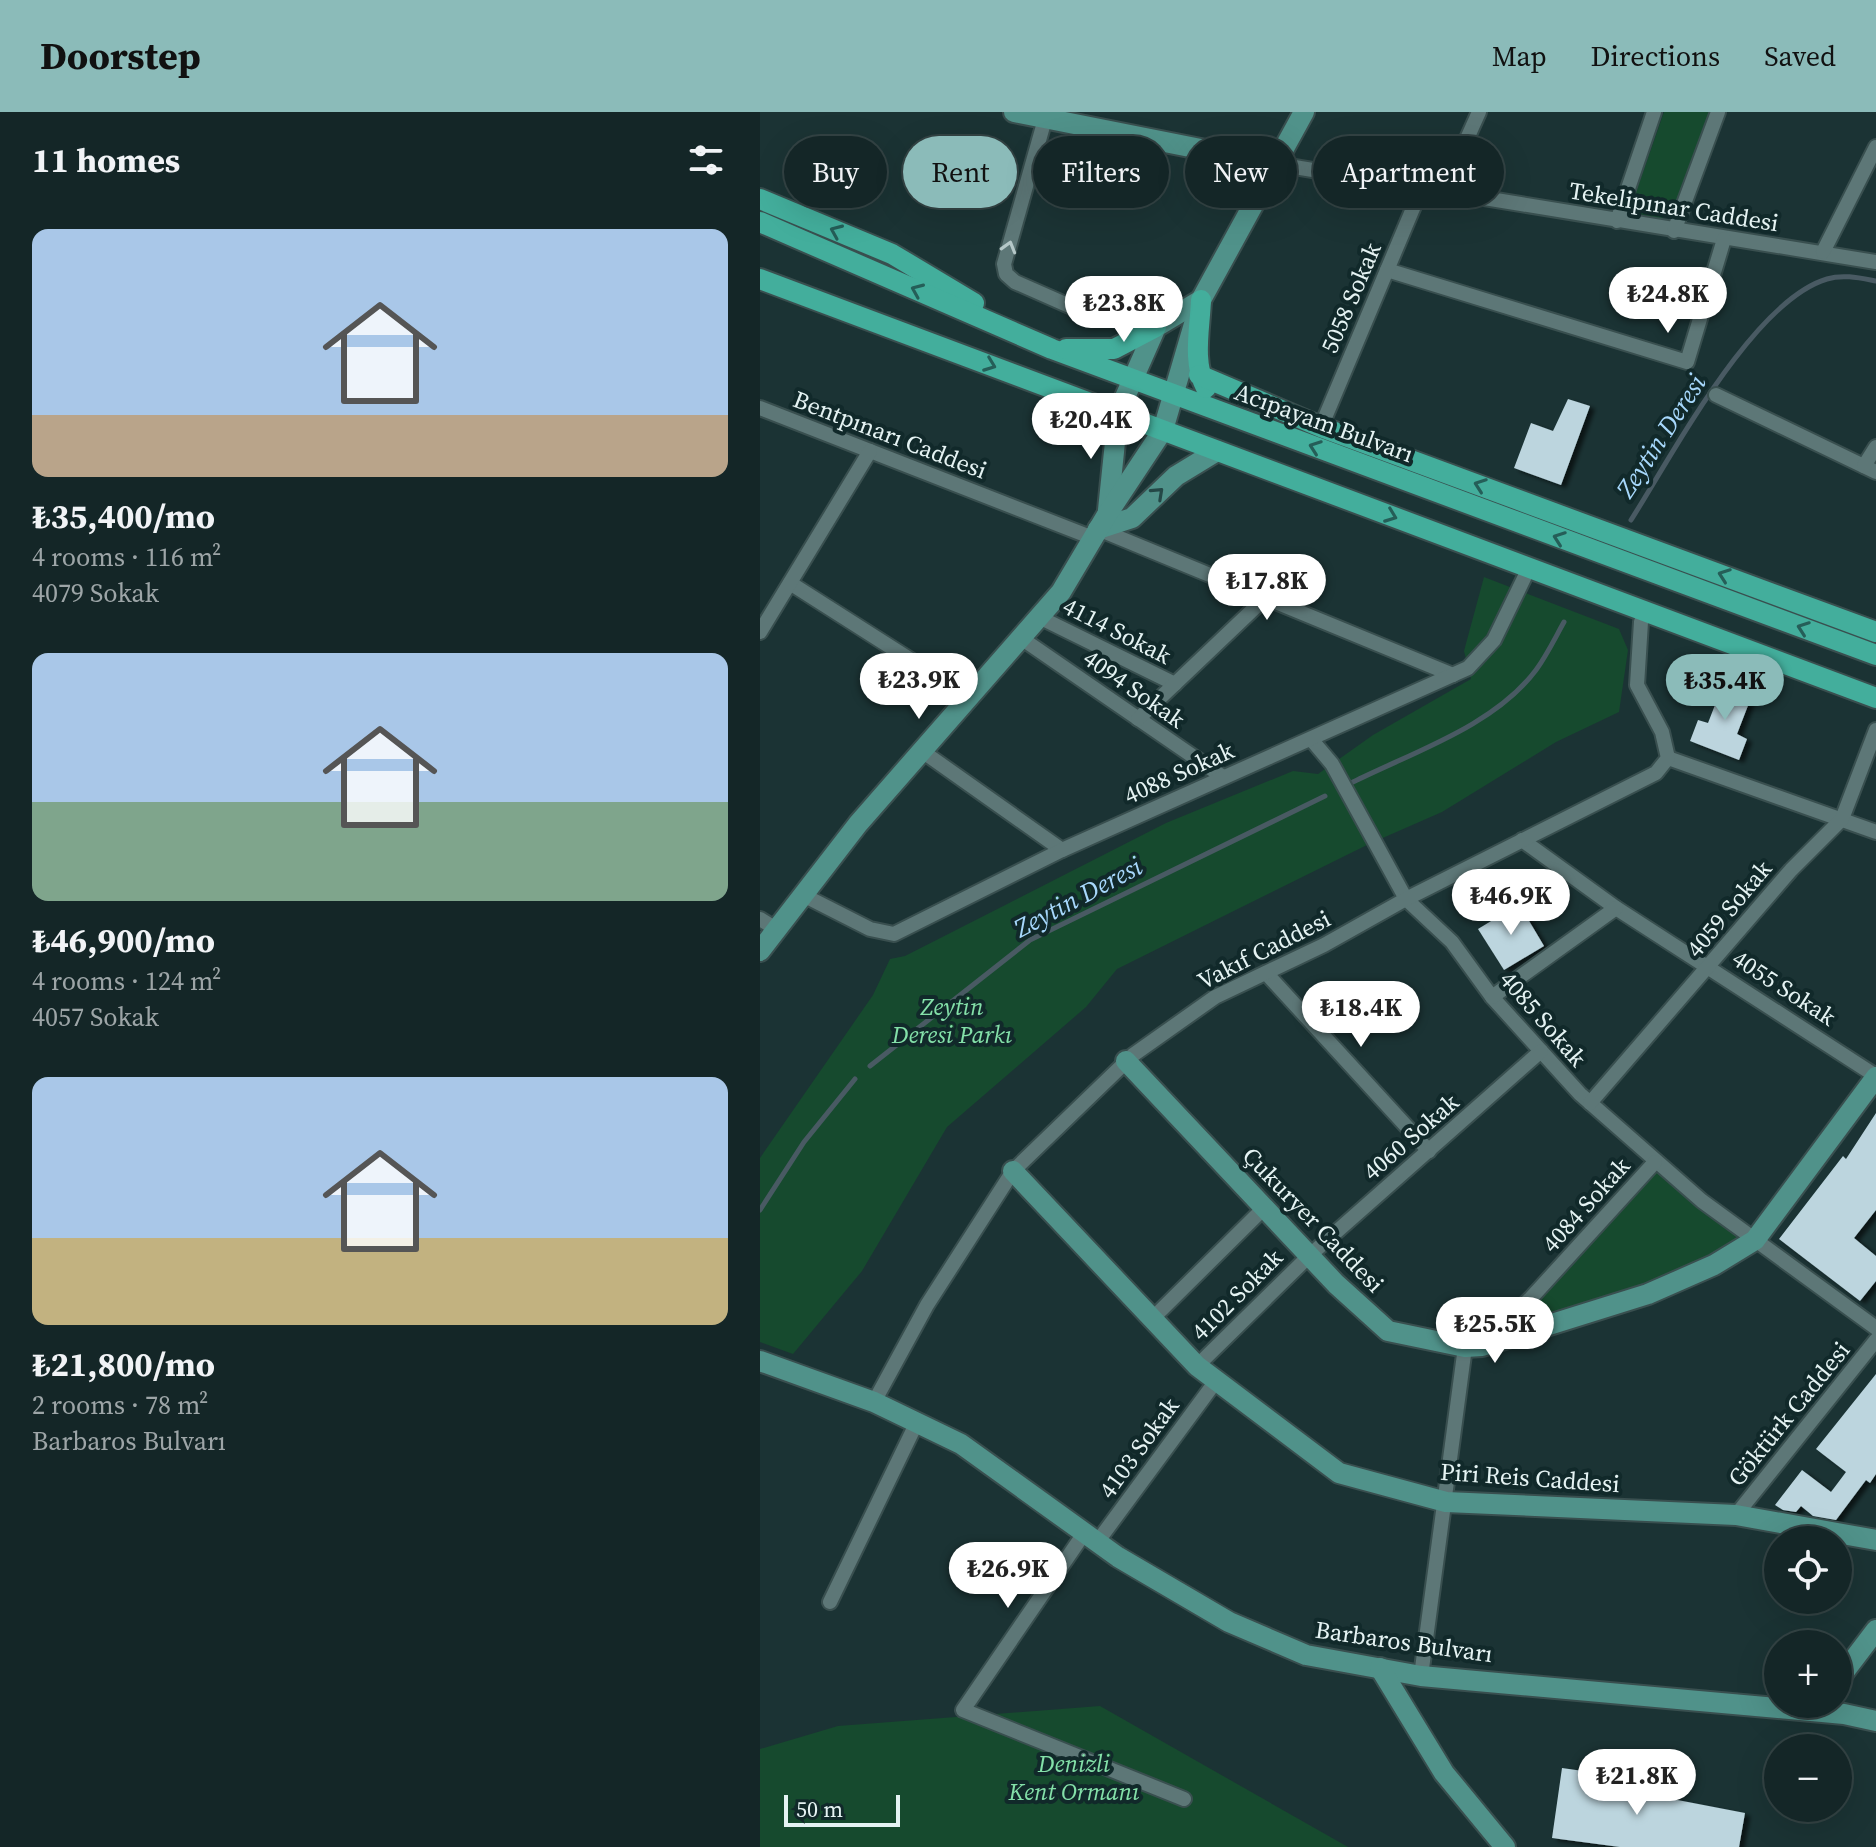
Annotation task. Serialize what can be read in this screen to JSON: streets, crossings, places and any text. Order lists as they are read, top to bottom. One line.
{"streets":{"main road":["Acıpayam Bulvarı"],"street":["Tekelipınar Caddesi","5058 Sokak","Bentpınarı Caddesi","4114 Sokak","4094 Sokak","4088 Sokak","4059 Sokak","Vakıf Caddesi","4055 Sokak","4085 Sokak","4060 Sokak","4084 Sokak","Çukuryer Caddesi","4102 Sokak","Göktürk Caddesi","4103 Sokak","Piri Reis Caddesi","Barbaros Bulvarı"]},"crossings":[["Bentpınarı Caddesi","4088 Sokak"],["4094 Sokak","4088 Sokak"],["4088 Sokak","4085 Sokak"],["4059 Sokak","4055 Sokak"],["4059 Sokak","4085 Sokak"],["Vakıf Caddesi","4055 Sokak"],["Vakıf Caddesi","4085 Sokak"],["Vakıf Caddesi","Çukuryer Caddesi"],["Vakıf Caddesi","Piri Reis Caddesi"],["Vakıf Caddesi","Barbaros Bulvarı"],["4055 Sokak","Çukuryer Caddesi"],["4085 Sokak","4060 Sokak"],["4085 Sokak","4084 Sokak"],["4085 Sokak","Çukuryer Caddesi"],["4060 Sokak","Çukuryer Caddesi"],["4060 Sokak","4102 Sokak"],["4084 Sokak","Çukuryer Caddesi"],["Çukuryer Caddesi","4102 Sokak"],["4102 Sokak","Piri Reis Caddesi"],["Göktürk Caddesi","Piri Reis Caddesi"],["4103 Sokak","Piri Reis Caddesi"],["4103 Sokak","Barbaros Bulvarı"]],"water":["Zeytin Deresi"],"parks":["Zeytin Deresi Parkı","Denizli Kent Ormanı"],"scale_bar":"50 m","page":{"header":"Doorstep","nav":["Map","Directions","Saved"],"heading":"11 homes","chip":["Buy","Rent","Filters","New","Apartment"],"list":[{"name":"₺35,400/mo","note":"4 rooms · 116 m² · 4079 Sokak"},{"name":"₺46,900/mo","note":"4 rooms · 124 m² · 4057 Sokak"},{"name":"₺21,800/mo","note":"2 rooms · 78 m² · Barbaros Bulvarı"}],"price":["₺24.8K","₺23.8K","₺20.4K","₺17.8K","₺23.9K","₺35.4K","₺46.9K","₺18.4K","₺25.5K","₺26.9K","₺21.8K"],"map_buttons":["+","−"],"scale":"50 m"}}
